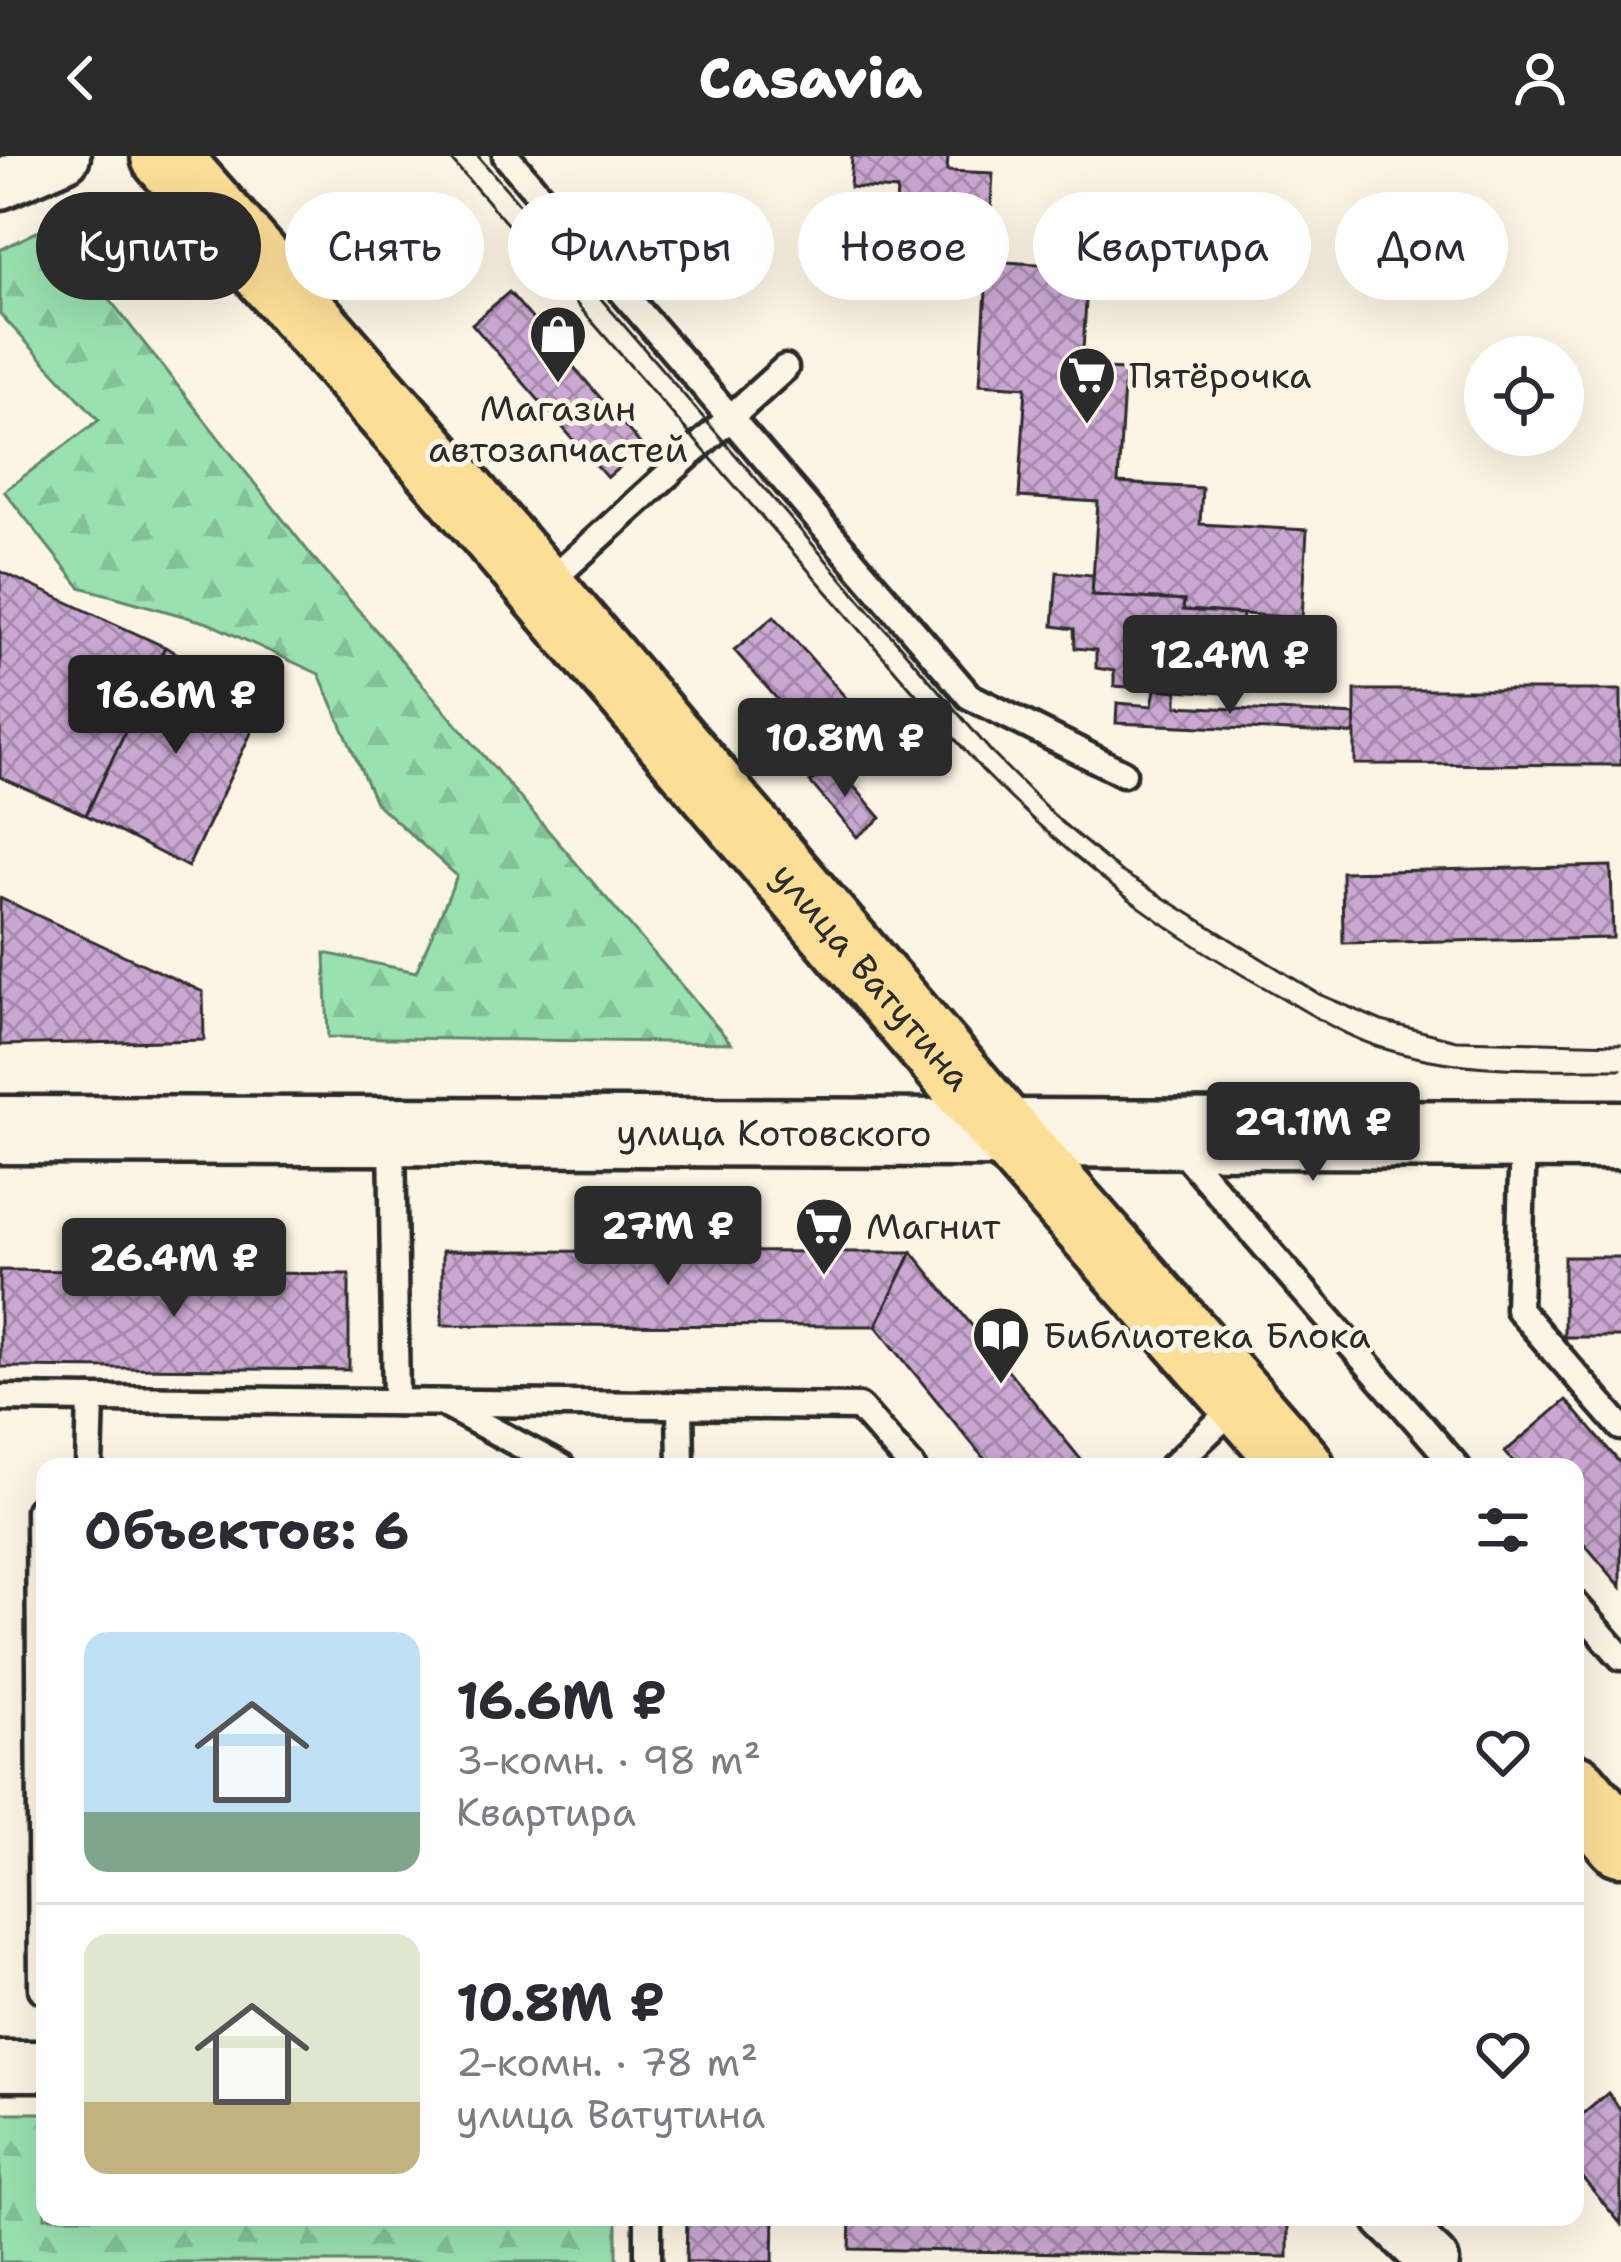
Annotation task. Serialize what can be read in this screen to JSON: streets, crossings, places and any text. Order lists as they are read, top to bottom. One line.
{"streets":{"main road":["улица Ватутина","улица Котовского"]},"crossings":[["улица Ватутина","улица Котовского"]],"places":{"shop":["Магазин автозапчастей"],"supermarket":["Пятёрочка","Магнит"],"library":["Библиотека Блока"]},"page":{"header":"Casavia","chip":["Купить","Снять","Фильтры","Новое","Квартира","Дом"],"price":["12.4M ₽","16.6M ₽","10.8M ₽","29.1M ₽","27M ₽","26.4M ₽"],"heading":"Объектов: 6","list":[{"name":"16.6M ₽","note":"3-комн. · 98 m² · Квартира"},{"name":"10.8M ₽","note":"2-комн. · 78 m² · улица Ватутина"}]}}
